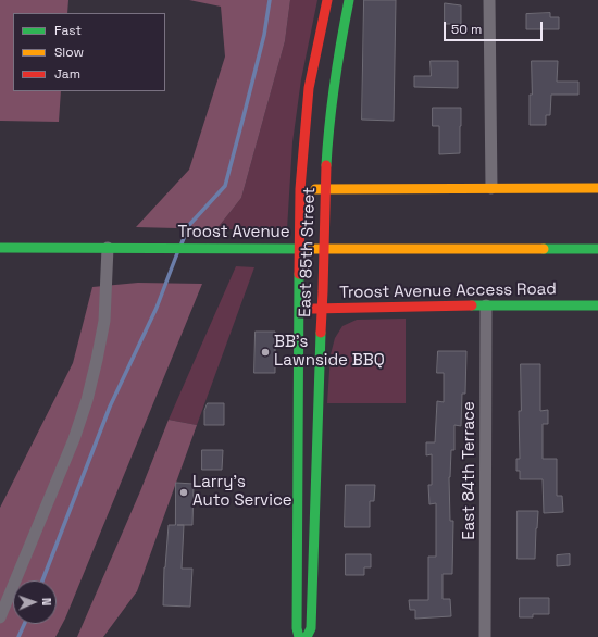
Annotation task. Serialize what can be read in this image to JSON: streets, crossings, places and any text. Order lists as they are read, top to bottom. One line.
{"streets":{"main road":["Troost Avenue","East 85th Street","Troost Avenue Access Road"],"street":["East 84th Terrace"]},"crossings":[["East 85th Street","Troost Avenue Access Road"],["Troost Avenue Access Road","East 84th Terrace"]],"places":["BB's Lawnside BBQ","Larry's Auto Service"],"legend":["Fast","Slow","Jam"],"scale_bar":"50 m","north":"right"}
